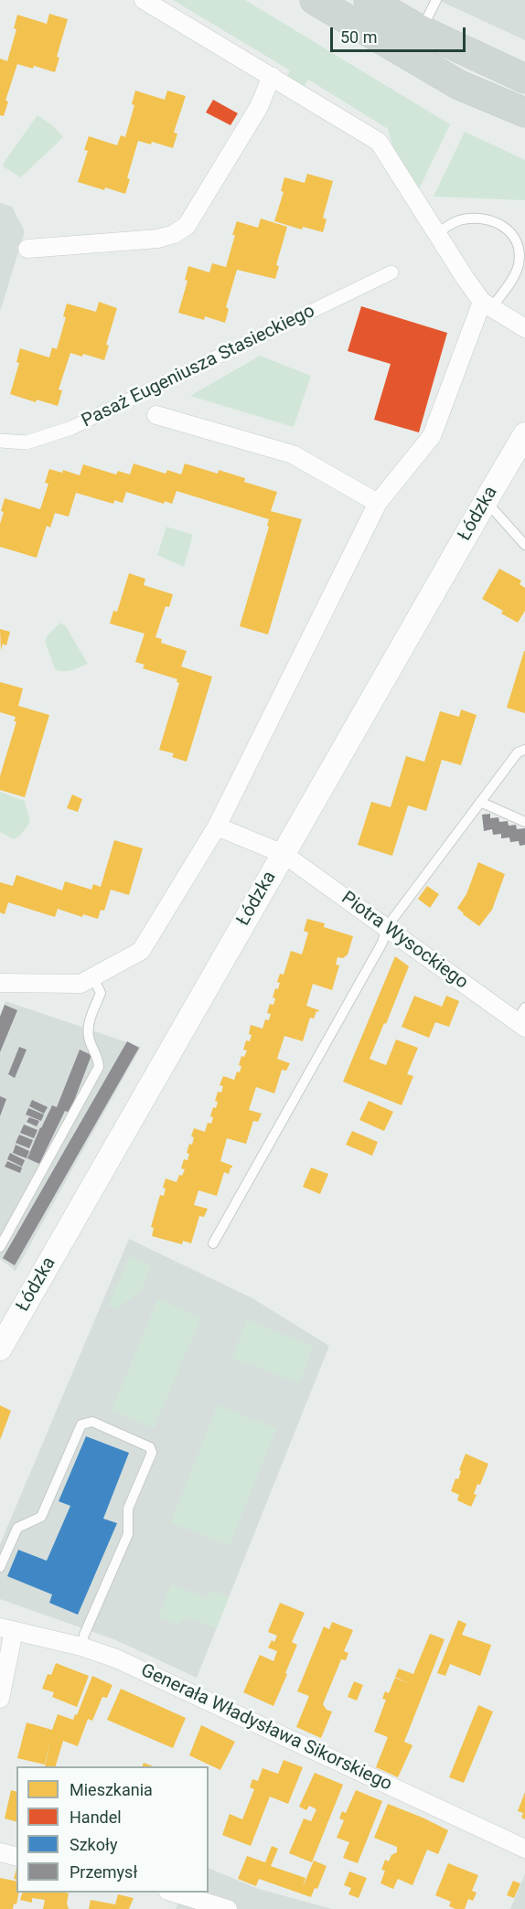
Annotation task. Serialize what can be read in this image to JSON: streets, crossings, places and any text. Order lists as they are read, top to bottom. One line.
{"streets":{"street":["Pasaż Eugeniusza Stasieckiego","Łódzka","Piotra Wysockiego","Generała Władysława Sikorskiego"]},"crossings":[["Łódzka","Piotra Wysockiego"]],"legend":["Mieszkania","Handel","Szkoły","Przemysł"],"scale_bar":"50 m"}
